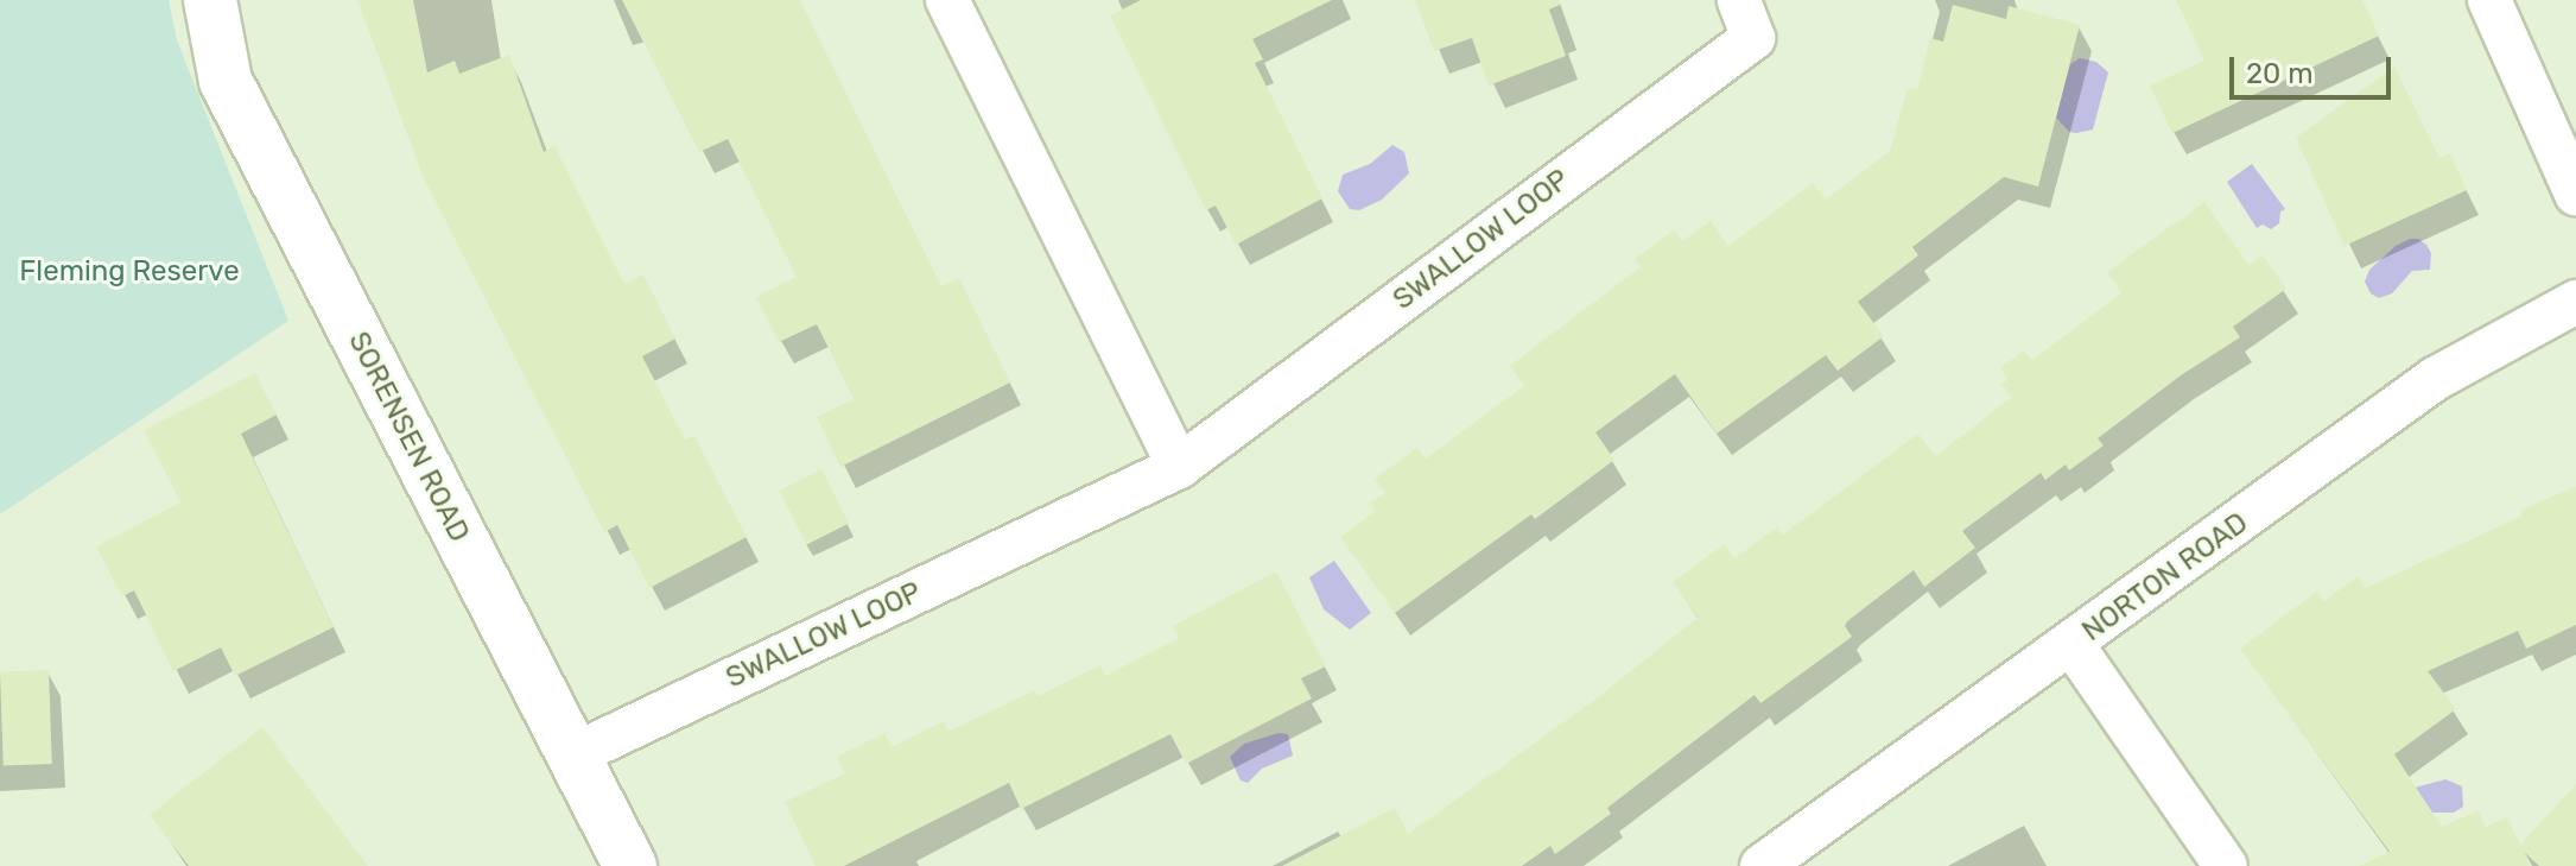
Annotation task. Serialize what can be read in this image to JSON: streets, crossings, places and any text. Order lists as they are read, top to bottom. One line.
{"streets":{"street":["SWALLOW LOOP","SORENSEN ROAD","NORTON ROAD"]},"crossings":[["SWALLOW LOOP","SORENSEN ROAD"]],"parks":["Fleming Reserve"],"scale_bar":"20 m"}
